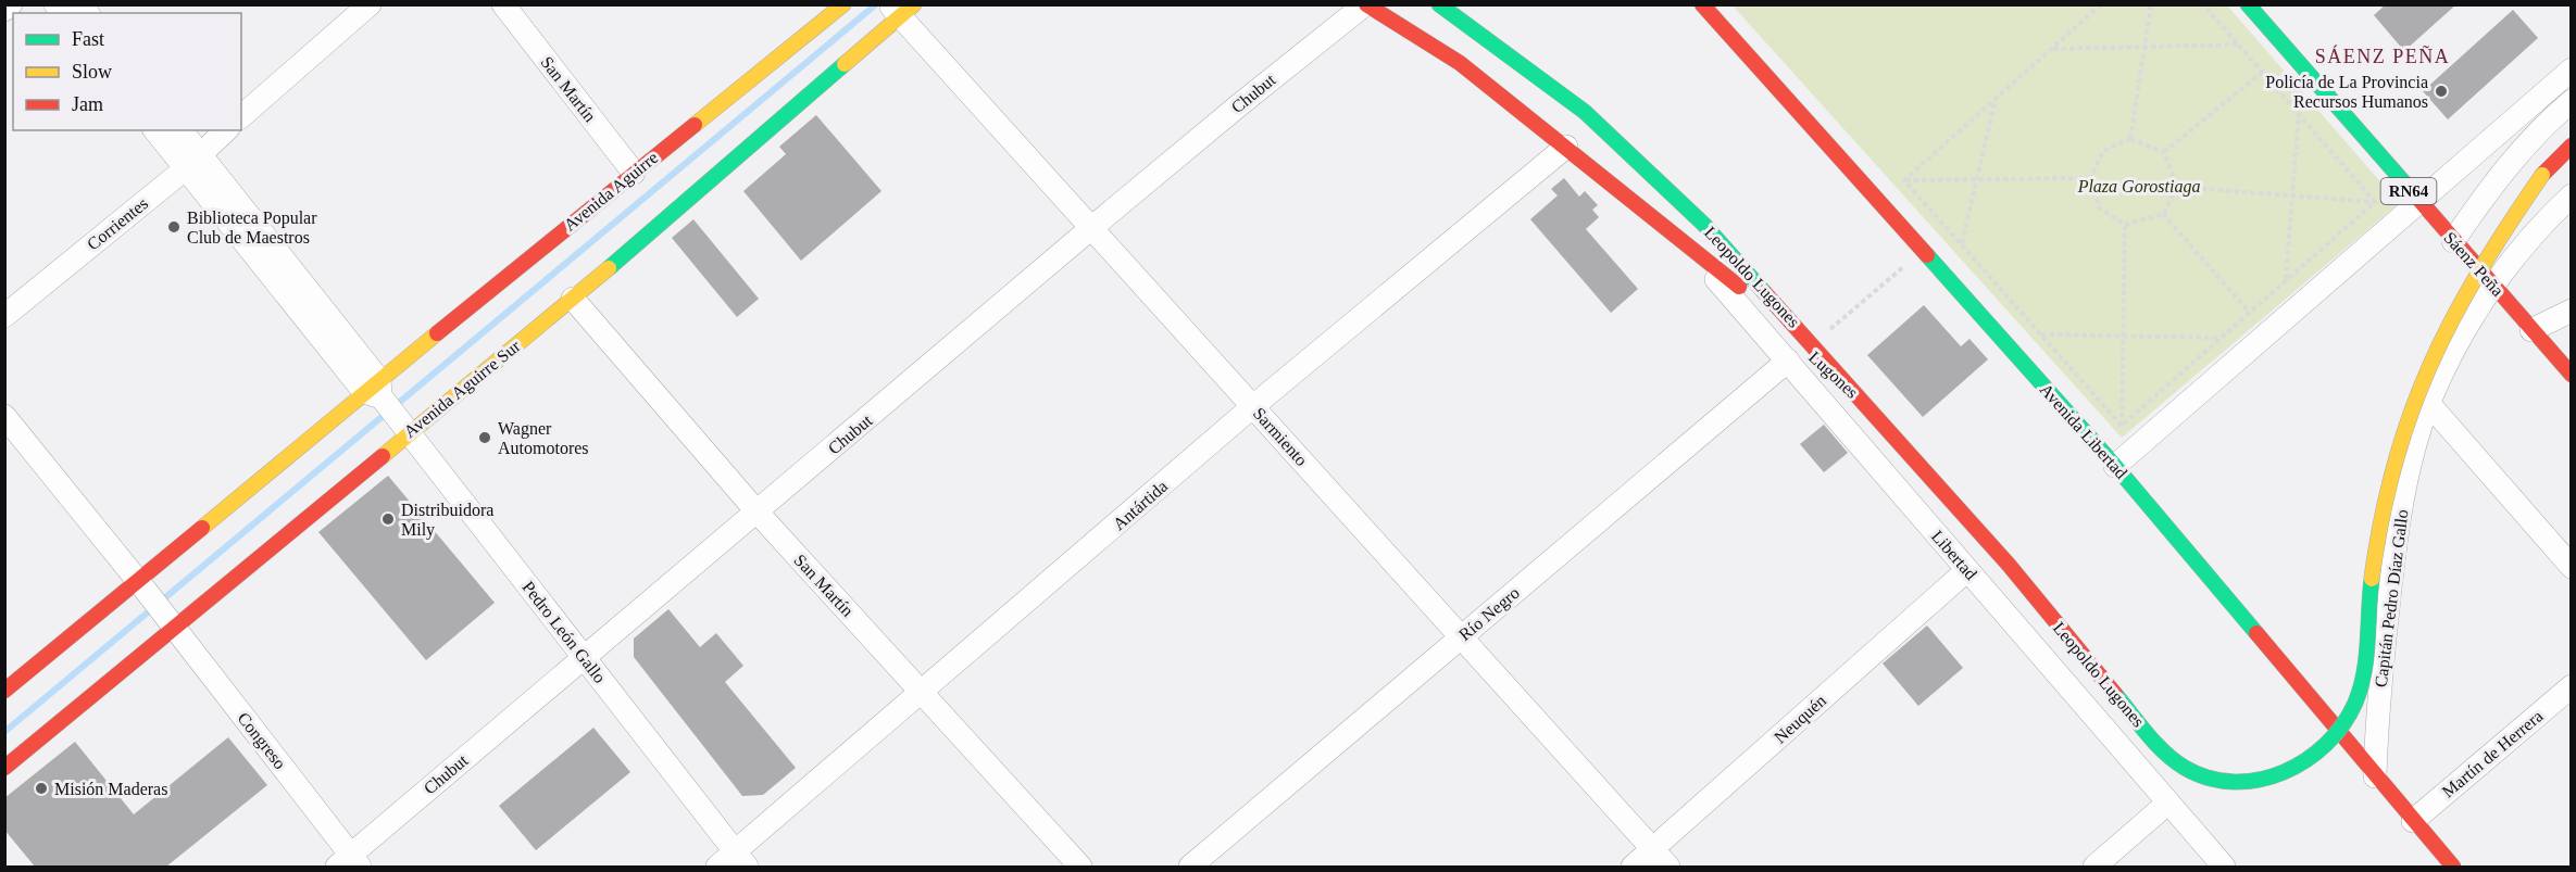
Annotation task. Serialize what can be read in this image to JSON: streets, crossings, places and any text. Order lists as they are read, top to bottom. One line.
{"streets":{"main road":["Avenida Aguirre","RN64","Sáenz Peña","Leopoldo Lugones","Lugones","Avenida Aguirre Sur","Avenida Libertad"],"street":["San Martín","Chubut","Corrientes","Sarmiento","Antártida","Libertad","Capitán Pedro Díaz Gallo","Río Negro","Pedro León Gallo","Neuquén","Congreso","Martín de Herrera"]},"crossings":[["San Martín","Chubut"],["San Martín","Avenida Aguirre"],["San Martín","Avenida Aguirre Sur"],["San Martín","Antártida"],["Chubut","Leopoldo Lugones"],["Chubut","Sarmiento"],["Chubut","Pedro León Gallo"],["Chubut","Congreso"],["Avenida Aguirre","Pedro León Gallo"],["Corrientes","Pedro León Gallo"],["Sáenz Peña","Capitán Pedro Díaz Gallo"],["Leopoldo Lugones","Lugones"],["Leopoldo Lugones","Antártida"],["Leopoldo Lugones","Libertad"],["Lugones","Libertad"],["Avenida Aguirre Sur","Sarmiento"],["Avenida Aguirre Sur","Pedro León Gallo"],["Avenida Aguirre Sur","Congreso"],["Avenida Libertad","Capitán Pedro Díaz Gallo"],["Avenida Libertad","Martín de Herrera"],["Sarmiento","Antártida"],["Sarmiento","Río Negro"],["Sarmiento","Neuquén"],["Antártida","Pedro León Gallo"],["Libertad","Río Negro"],["Libertad","Neuquén"]],"districts":["SÁENZ PEÑA"],"parks":["Plaza Gorostiaga"],"places":["Policía de La Provincia Recursos Humanos","Biblioteca Popular Club de Maestros","Wagner Automotores","Distribuidora Mily","Misión Maderas"],"legend":["Fast","Slow","Jam"]}
